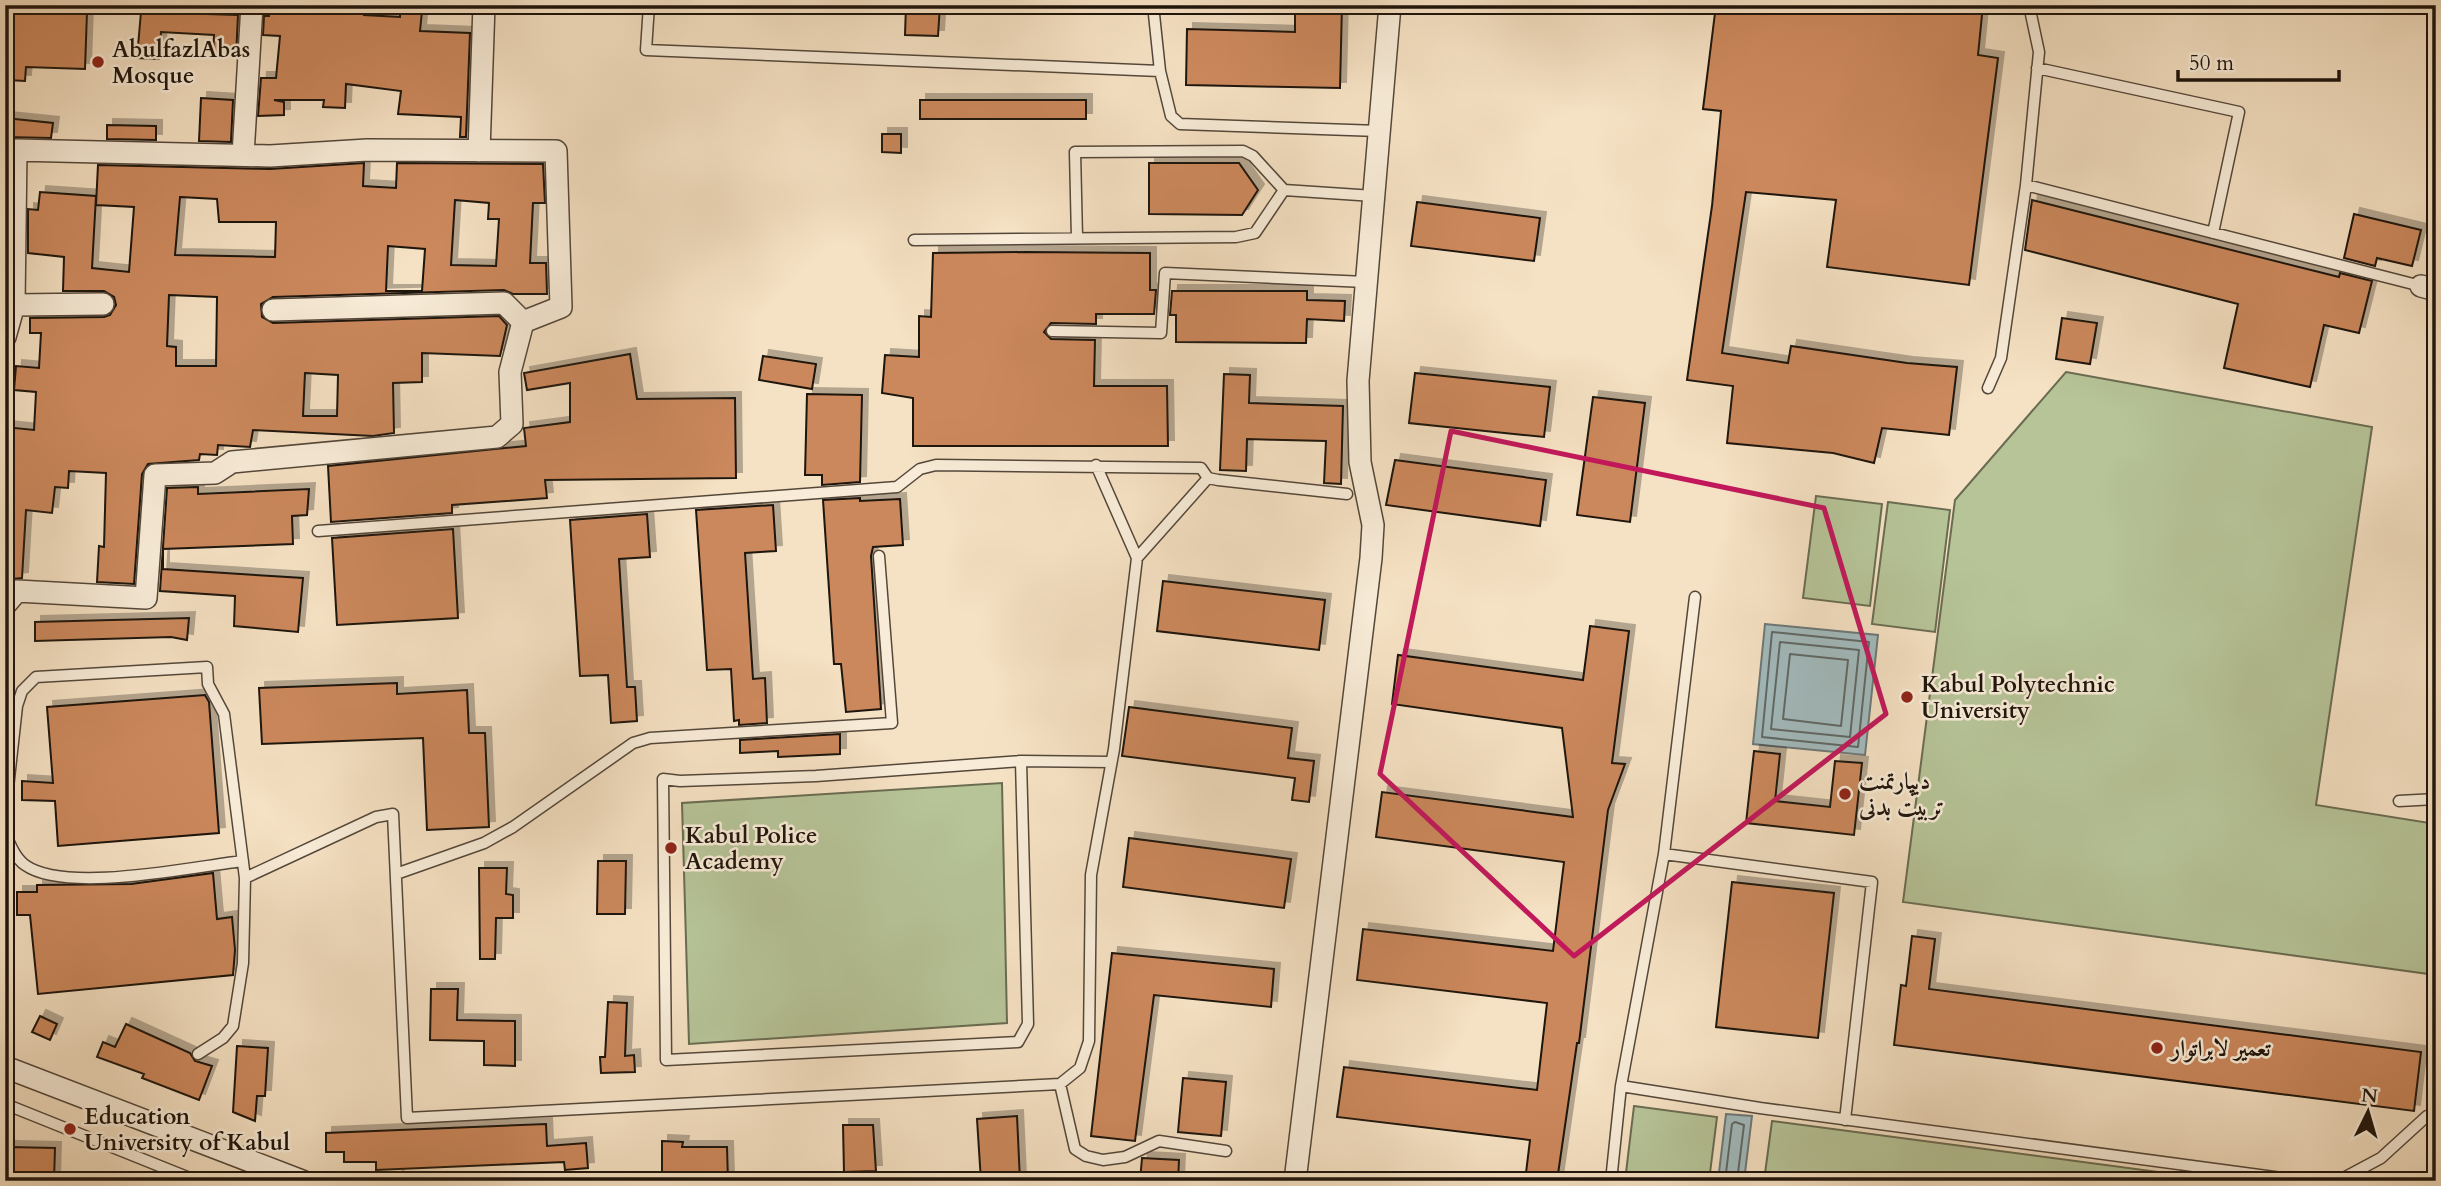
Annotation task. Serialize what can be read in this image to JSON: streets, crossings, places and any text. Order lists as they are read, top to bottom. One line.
{"places":["AbulfazlAbas Mosque","Kabul Polytechnic University","دیپارتمنت تربیت بدنی","Kabul Police Academy","تعمیر لابراتوار","Education University of Kabul"],"scale_bar":"50 m","north":"top"}
